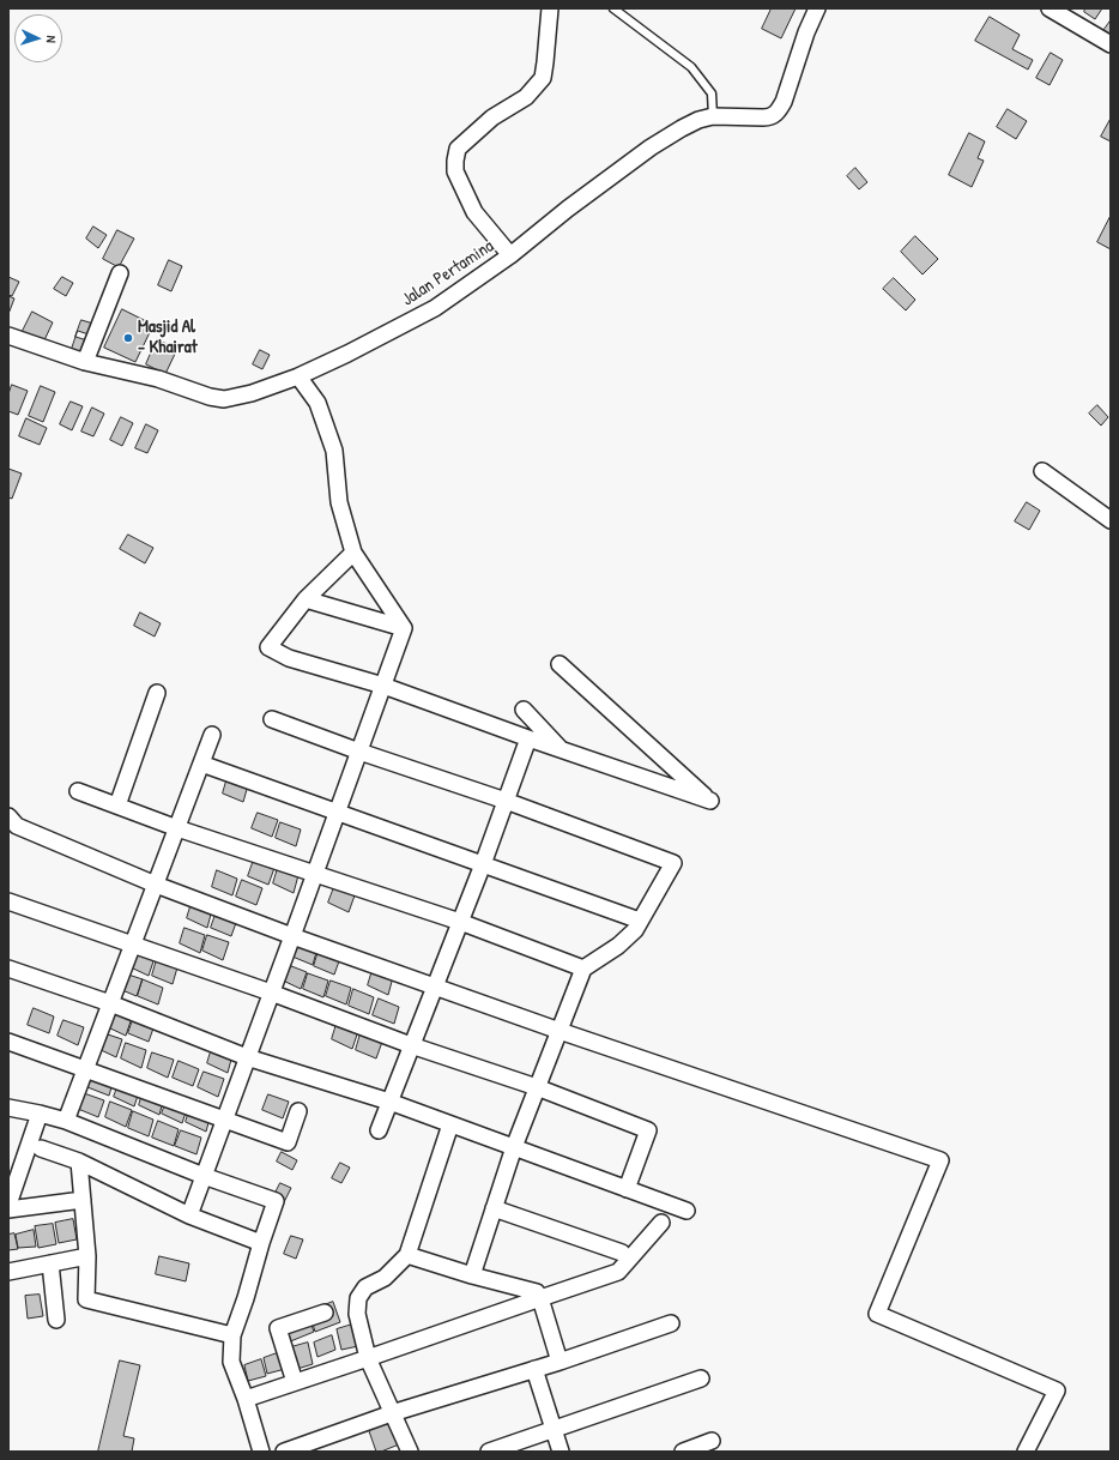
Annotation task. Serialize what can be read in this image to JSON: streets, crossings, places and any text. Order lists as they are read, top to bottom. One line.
{"streets":{"street":["Jalan Pertamina"]},"places":["Masjid Al - Khairat"],"north":"right"}
